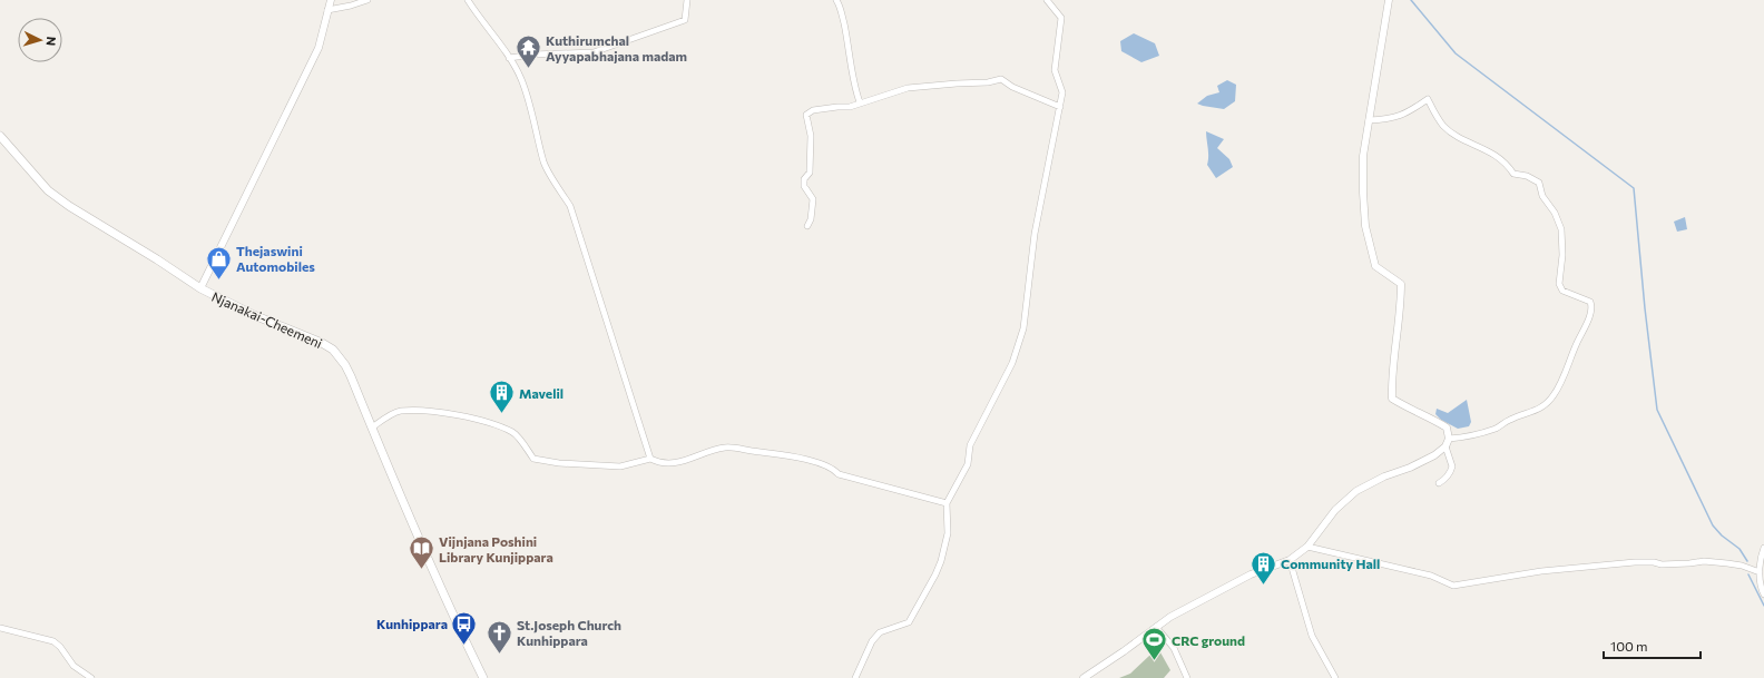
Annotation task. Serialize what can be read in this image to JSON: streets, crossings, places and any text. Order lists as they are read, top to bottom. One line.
{"streets":{"main road":["Njanakai-Cheemeni"]},"places":{"temple":["Kuthirumchal Ayyapabhajana madam"],"shop":["Thejaswini Automobiles"],"building":["Mavelil","Community Hall"],"library":["Vijnjana Poshini Library Kunjippara"],"bus stop":["Kunhippara"],"church":["St.Joseph Church Kunhippara"],"sports":["CRC ground"]},"scale_bar":"100 m","north":"right"}
